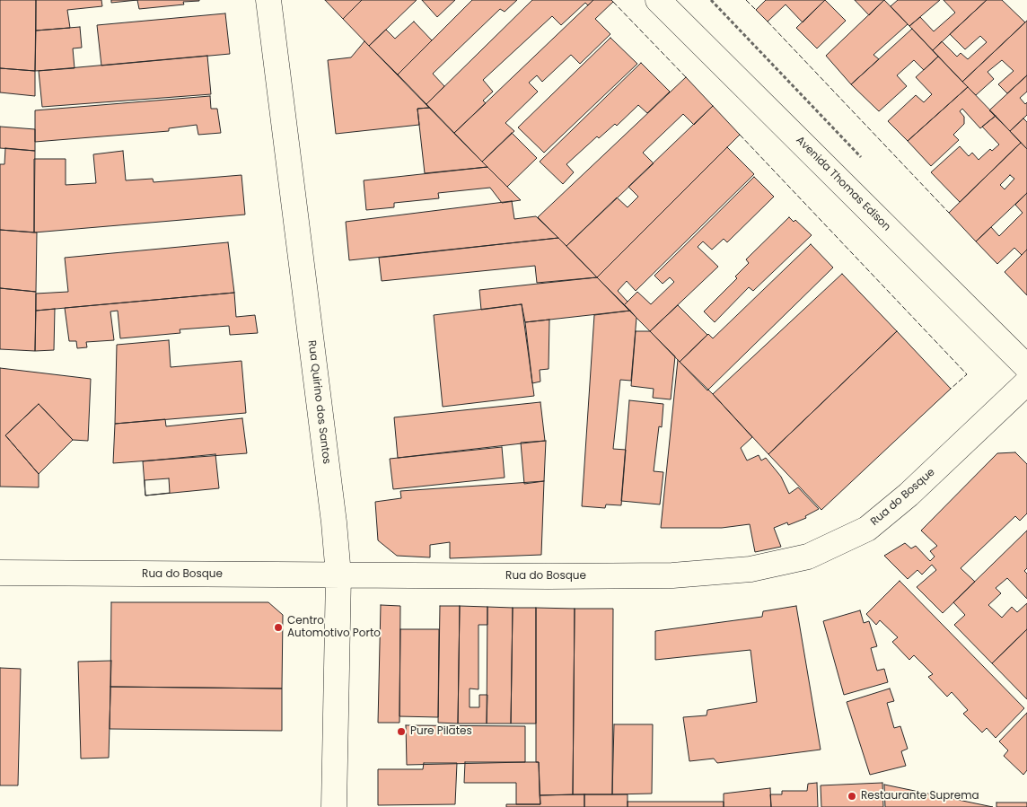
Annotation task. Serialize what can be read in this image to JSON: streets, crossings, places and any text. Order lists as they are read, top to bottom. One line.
{"streets":{"street":["Avenida Thomas Edison","Rua Quirino dos Santos","Rua do Bosque"]},"crossings":[["Rua Quirino dos Santos","Rua do Bosque"]],"places":["Centro Automotivo Porto","Pure Pilates","Restaurante Suprema"]}
